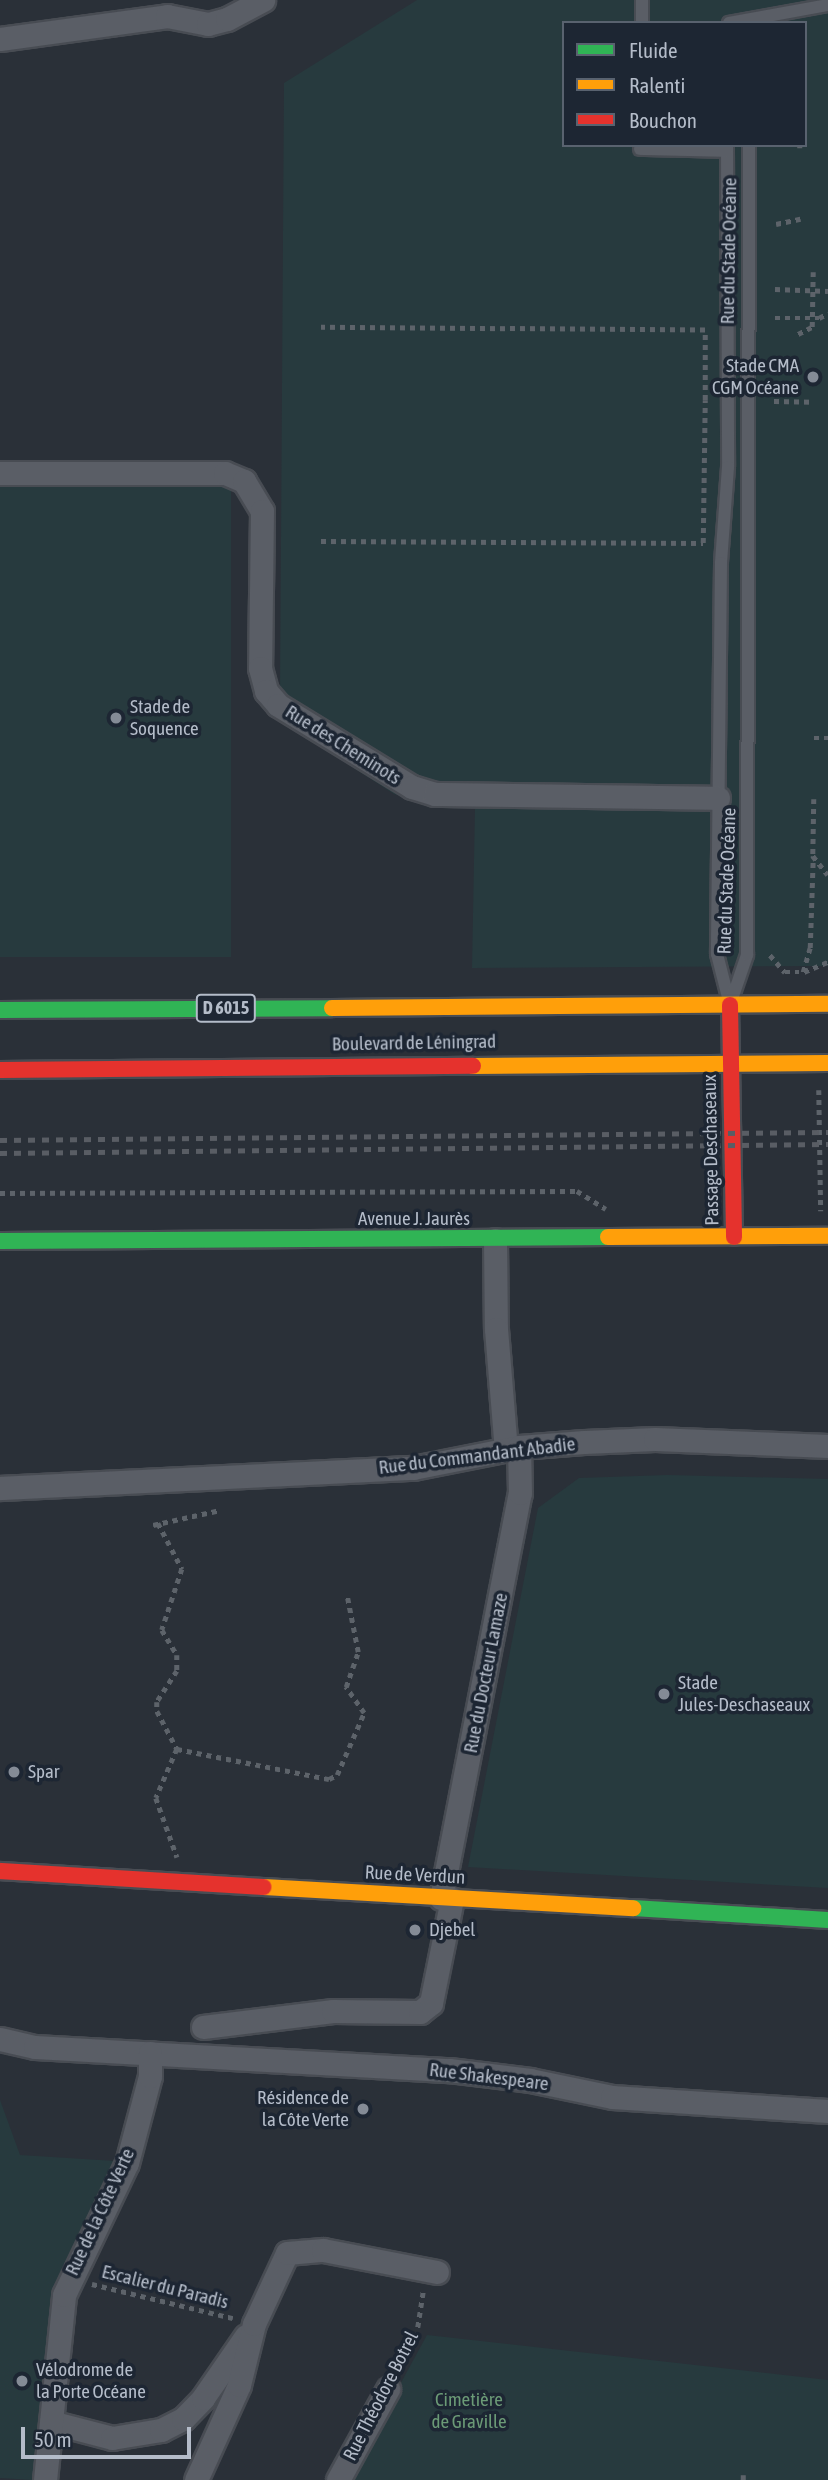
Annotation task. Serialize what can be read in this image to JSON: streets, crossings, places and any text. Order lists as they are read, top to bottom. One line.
{"streets":{"main road":["D 6015","Boulevard de Léningrad","Passage Deschaseaux","Avenue J. Jaurès","Rue de Verdun"],"street":["Rue des Cheminots","Rue du Commandant Abadie","Rue du Docteur Lamaze","Rue Shakespeare","Rue de la Côte Verte","Rue Théodore Botrel"],"lane":["Rue du Stade Océane"],"path":["Escalier du Paradis"]},"crossings":[["Rue du Stade Océane","Rue des Cheminots"],["Rue du Stade Océane","Boulevard de Léningrad"],["Rue du Stade Océane","Passage Deschaseaux"],["Boulevard de Léningrad","Passage Deschaseaux"],["Passage Deschaseaux","Avenue J. Jaurès"],["Avenue J. Jaurès","Rue du Docteur Lamaze"],["Rue du Commandant Abadie","Rue du Docteur Lamaze"],["Rue du Docteur Lamaze","Rue de Verdun"],["Rue Shakespeare","Rue de la Côte Verte"],["Rue de la Côte Verte","Escalier du Paradis"]],"parks":["Cimetière de Graville"],"places":["Stade CMA CGM Océane","Stade de Soquence","Stade Jules-Deschaseaux","Spar","Djebel","Résidence de la Côte Verte","Vélodrome de la Porte Océane"],"legend":["Fluide","Ralenti","Bouchon"],"scale_bar":"50 m"}
